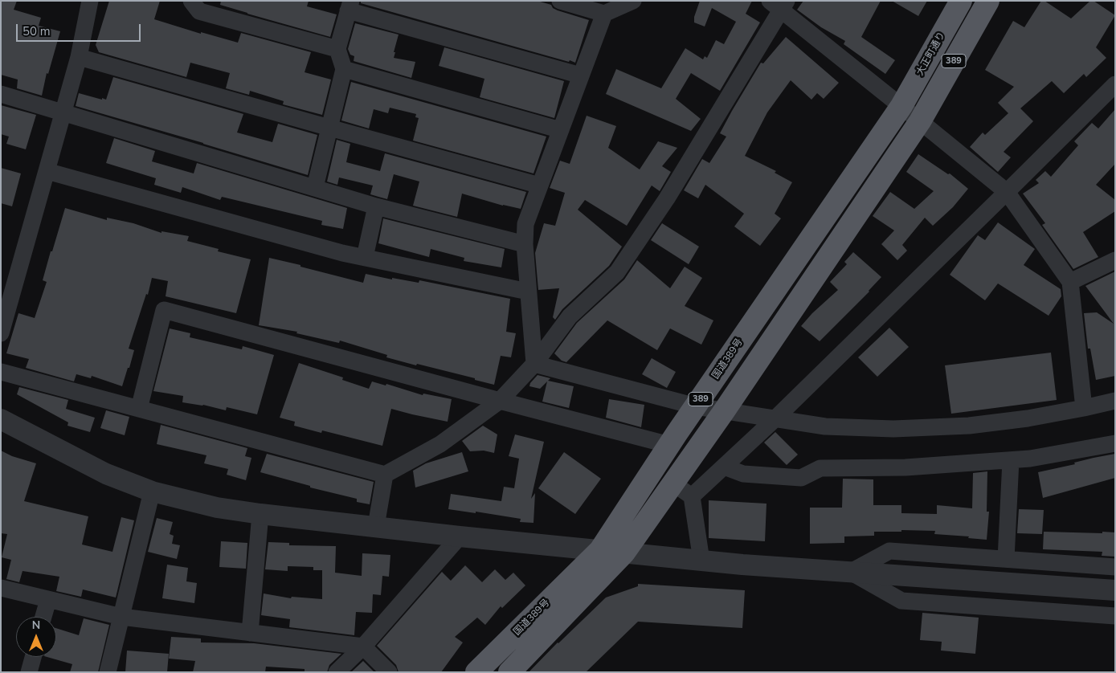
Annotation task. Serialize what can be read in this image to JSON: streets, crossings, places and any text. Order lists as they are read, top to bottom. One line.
{"streets":{"highway":["大正町通り","389","国道389号"]},"crossings":[["大正町通り","国道389号"]],"scale_bar":"50 m","north":"top"}
